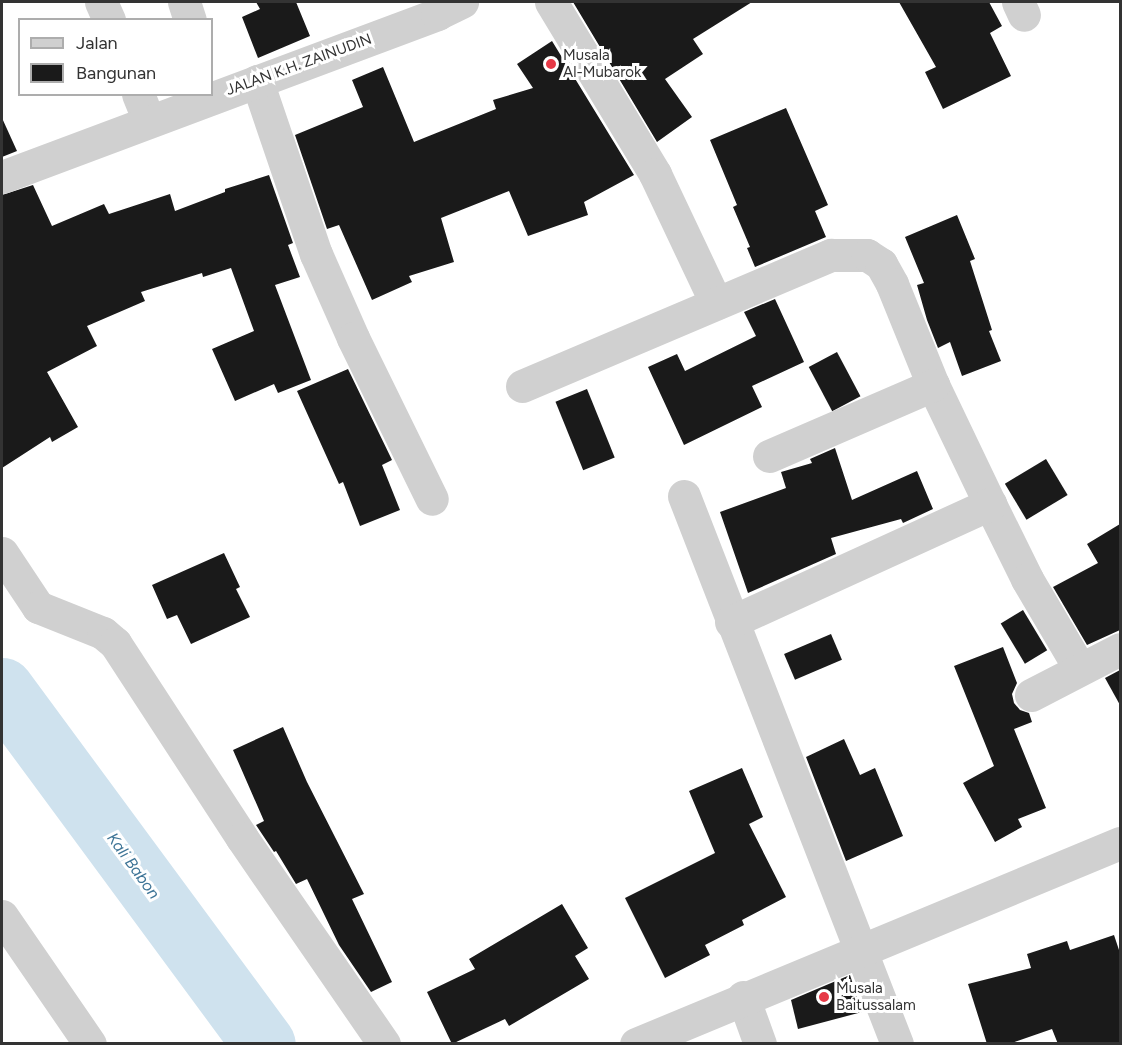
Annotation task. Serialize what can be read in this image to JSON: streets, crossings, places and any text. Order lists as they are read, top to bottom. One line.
{"streets":{"street":["JALAN K.H. ZAINUDIN"]},"water":["Kali Babon"],"places":["Musala Al-Mubarok","Musala Baitussalam"],"legend":["Jalan","Bangunan"]}
